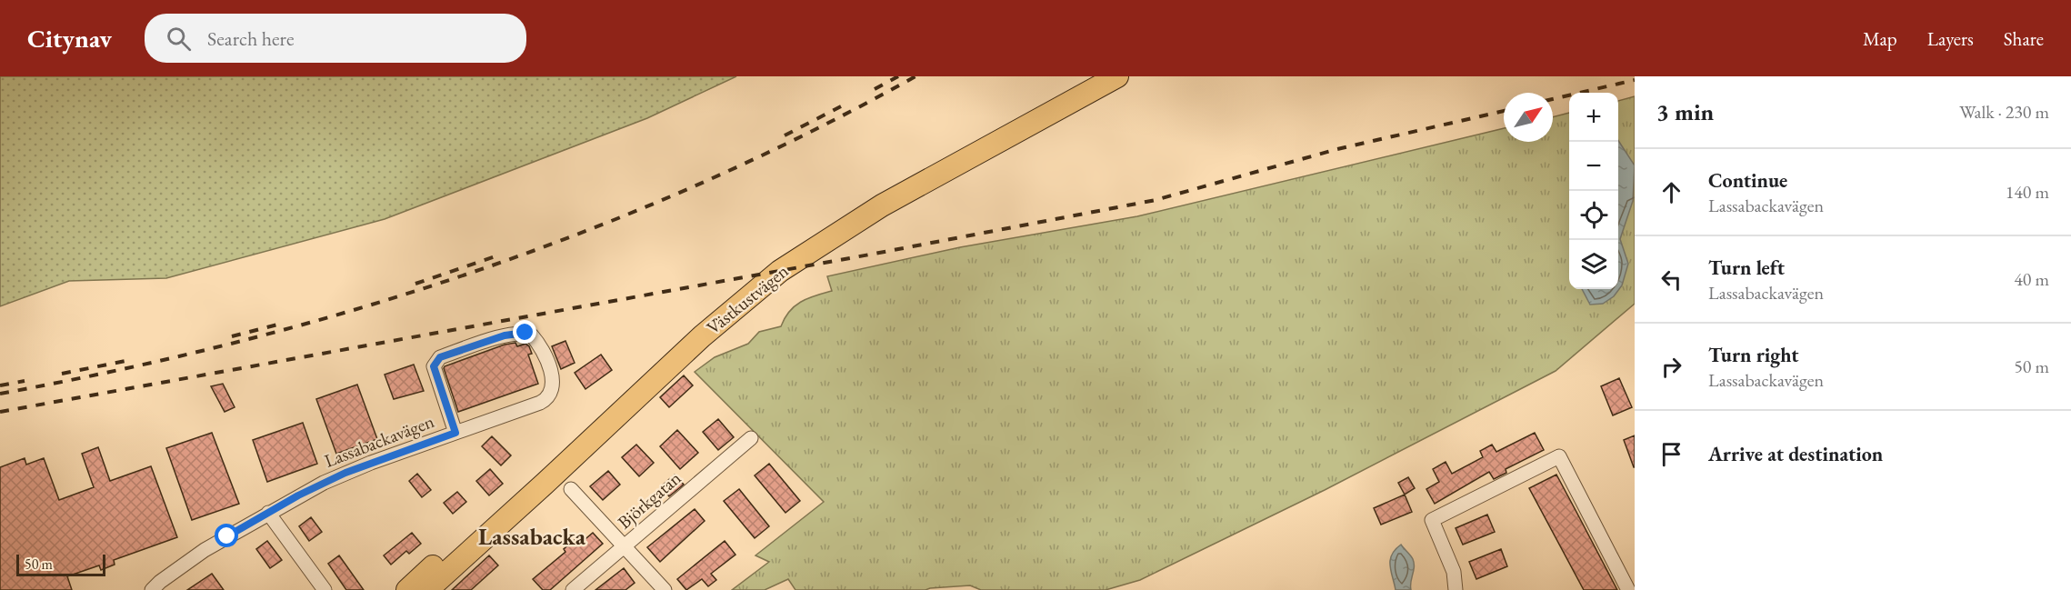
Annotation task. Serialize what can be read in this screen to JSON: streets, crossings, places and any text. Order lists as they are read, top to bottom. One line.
{"streets":{"main road":["Västkustvägen"],"street":["Lassabackavägen","Björkgatan"]},"districts":["Lassabacka"],"scale_bar":"50 m","north":"top right","page":{"header":"Citynav","search":"Search here","nav":["Map","Layers","Share"],"heading":["3 min","Walk · 230 m"],"map_buttons":["+","−"],"list":[["Continue","Lassabackavägen","140 m"],["Turn left","Lassabackavägen","40 m"],["Turn right","Lassabackavägen","50 m"],"Arrive at destination"],"scale":"50 m"}}
